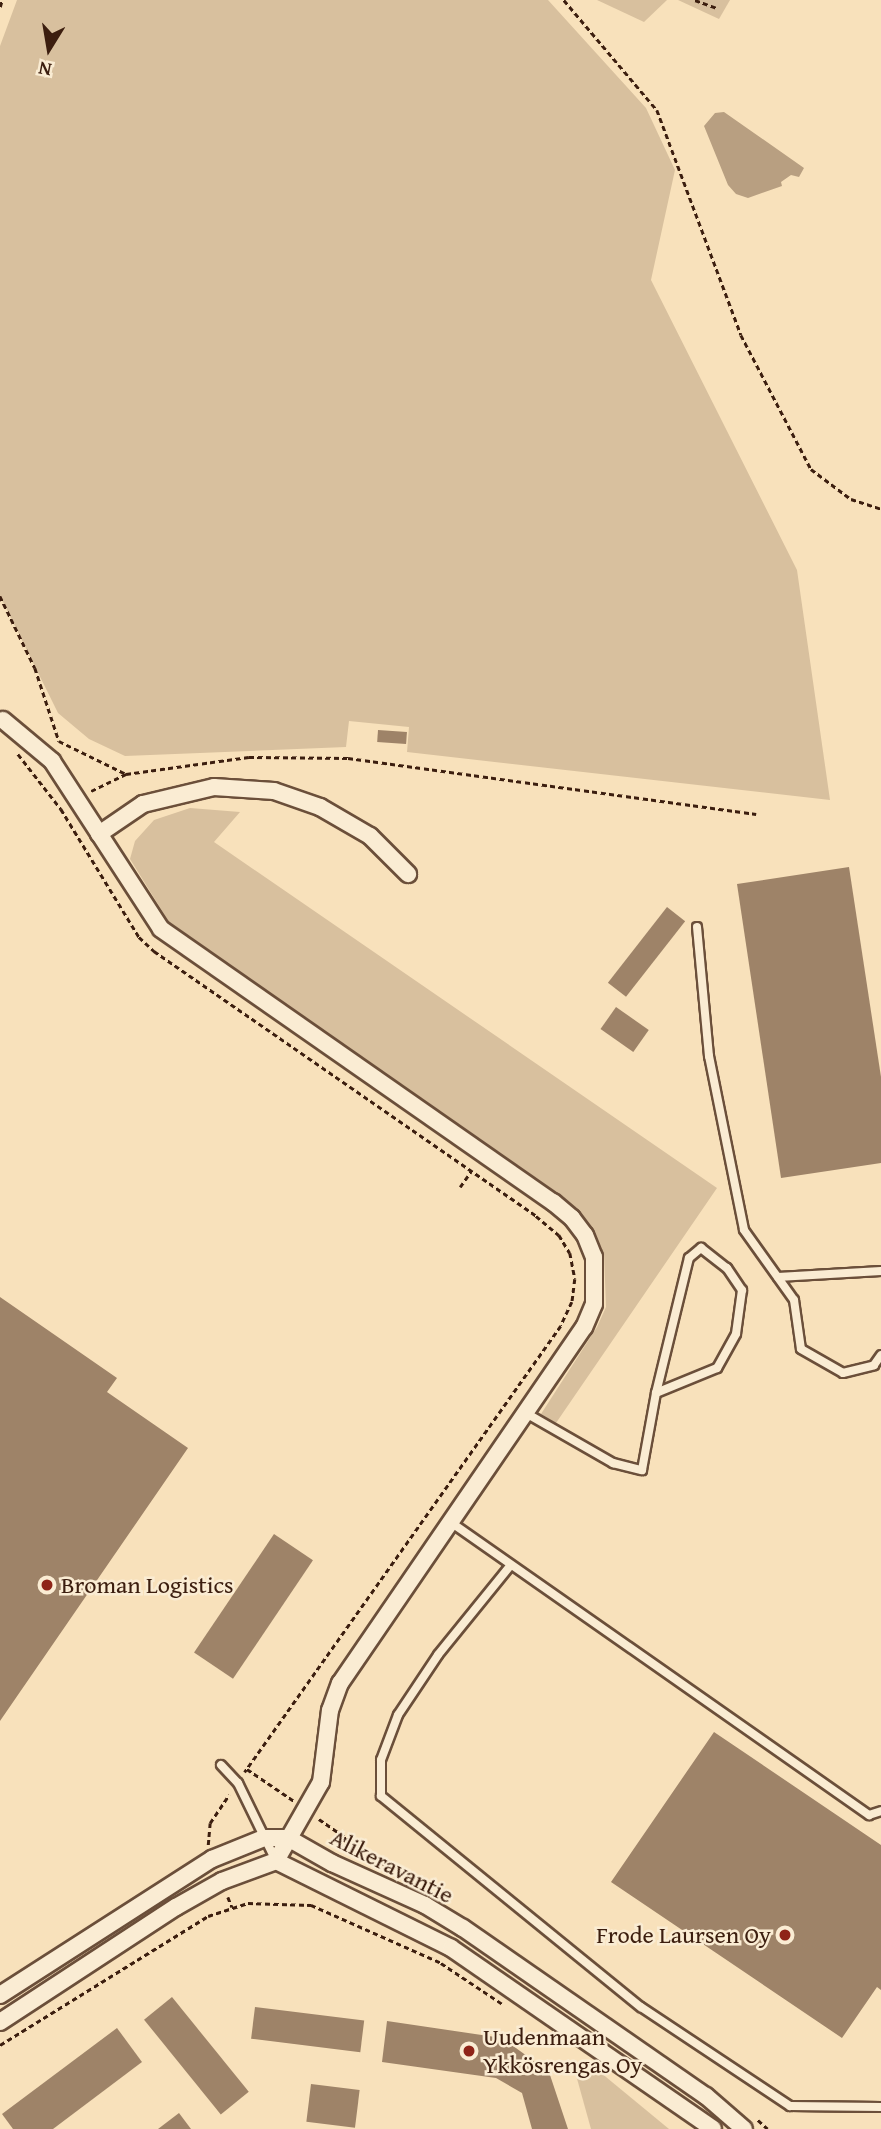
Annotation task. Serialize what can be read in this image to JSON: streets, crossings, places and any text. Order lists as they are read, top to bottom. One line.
{"streets":{"street":["Alikeravantie"]},"places":["Broman Logistics","Frode Laursen Oy","Uudenmaan Ykkösrengas Oy"],"north":"bottom"}
